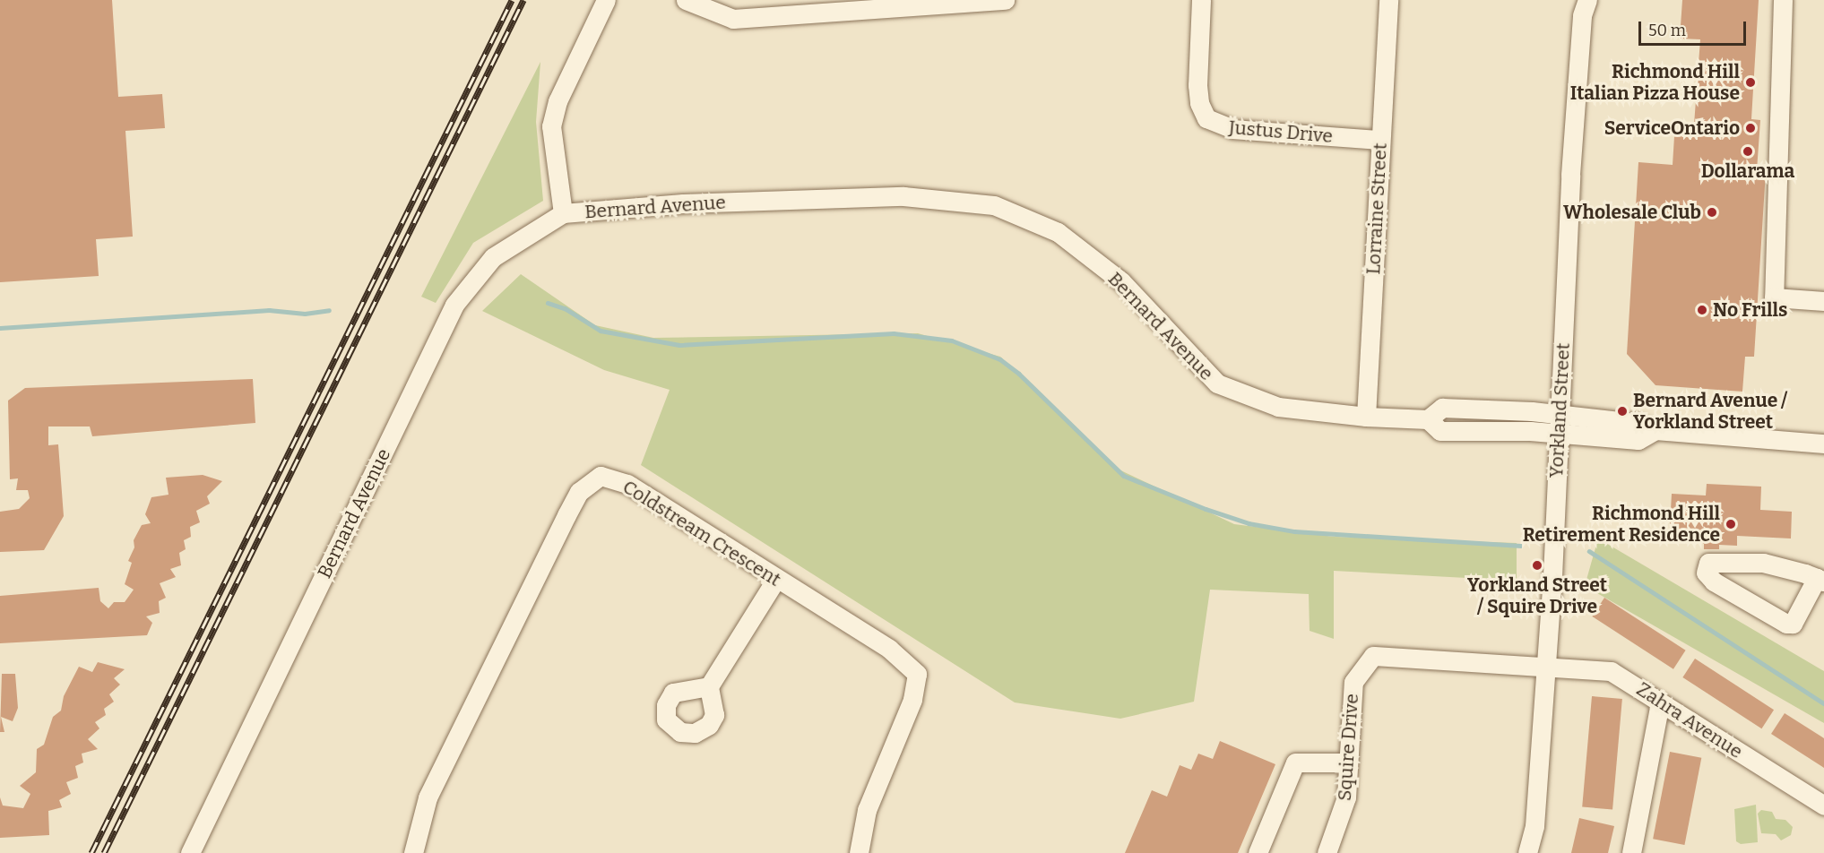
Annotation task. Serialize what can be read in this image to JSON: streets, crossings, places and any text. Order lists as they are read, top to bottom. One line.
{"streets":{"street":["Justus Drive","Bernard Avenue","Lorraine Street","Yorkland Street","Coldstream Crescent","Zahra Avenue","Squire Drive"]},"crossings":[["Justus Drive","Lorraine Street"],["Bernard Avenue","Lorraine Street"],["Bernard Avenue","Yorkland Street"],["Yorkland Street","Zahra Avenue"],["Yorkland Street","Squire Drive"],["Zahra Avenue","Squire Drive"]],"places":["Richmond Hill Italian Pizza House","ServiceOntario","Dollarama","Wholesale Club","No Frills","Bernard Avenue / Yorkland Street","Richmond Hill Retirement Residence","Yorkland Street / Squire Drive"],"scale_bar":"50 m"}
